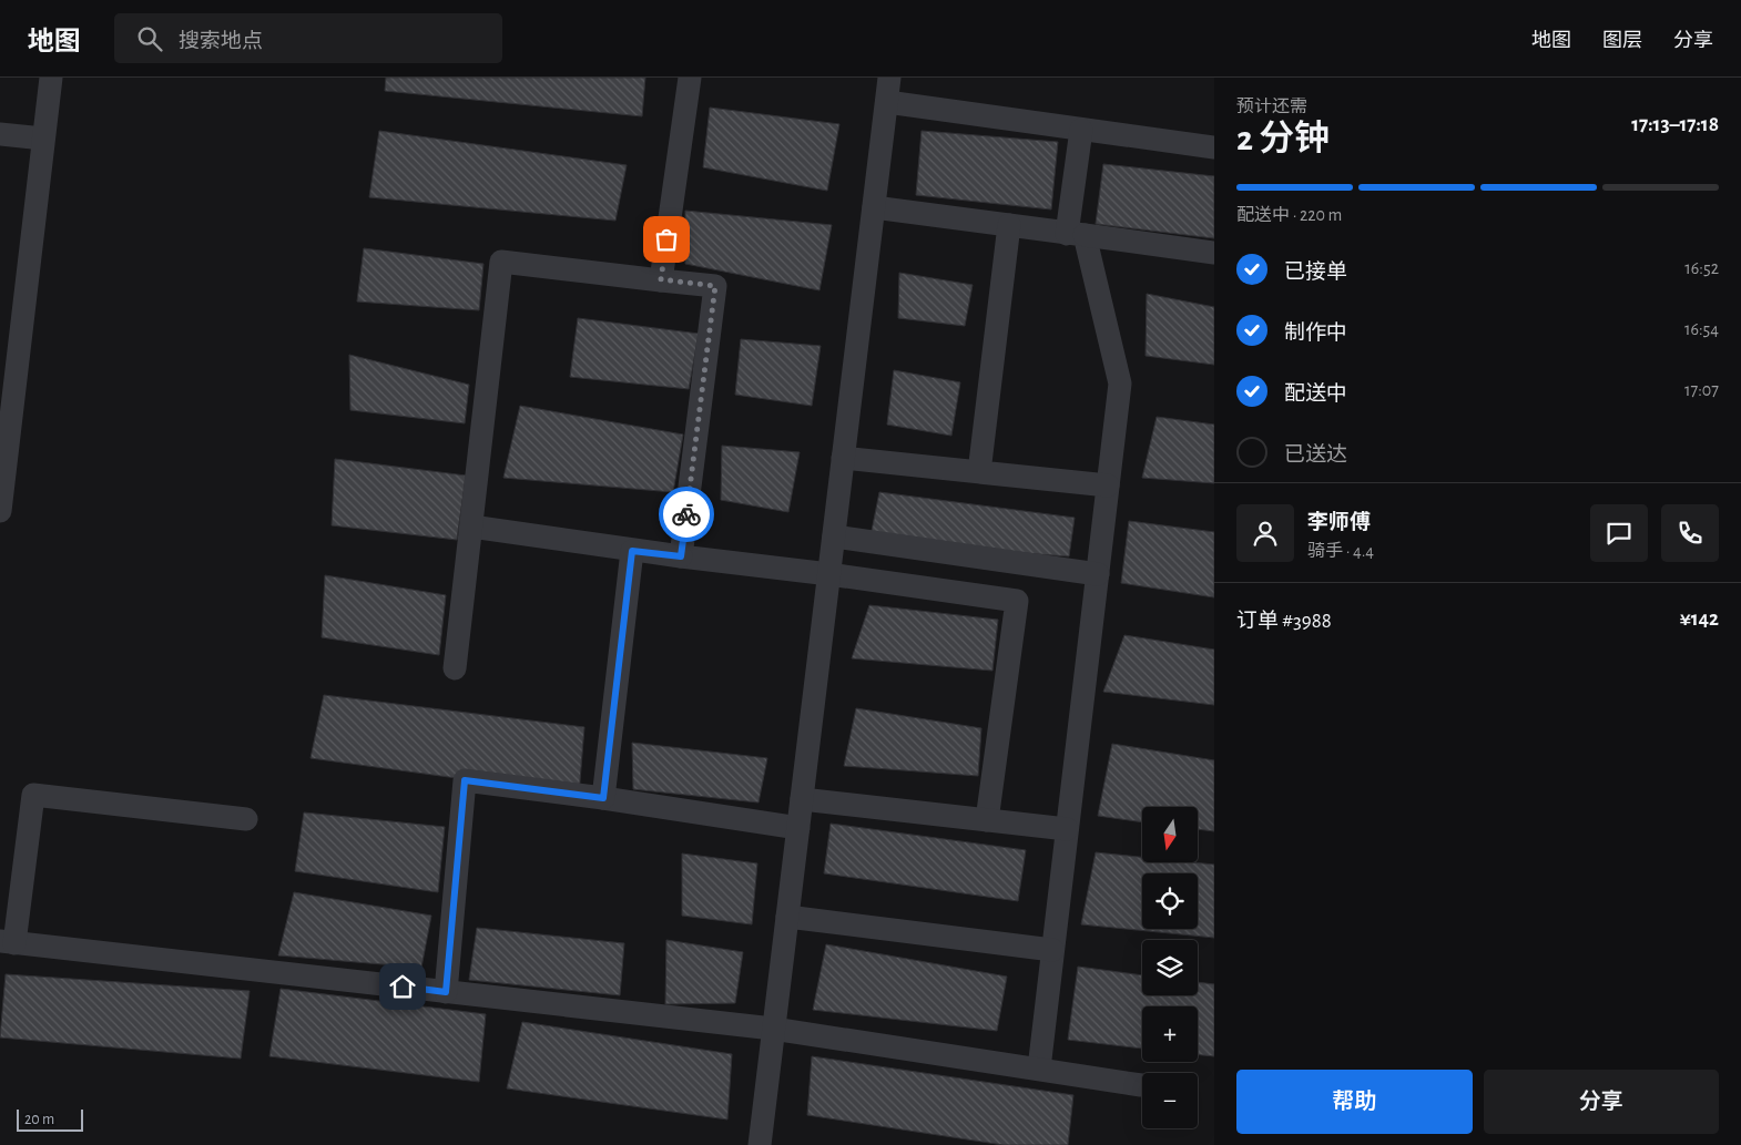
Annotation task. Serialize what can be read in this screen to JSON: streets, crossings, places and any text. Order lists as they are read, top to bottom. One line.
{"scale_bar":"20 m","north":"bottom","page":{"header":"地图","search":"搜索地点","nav":["地图","图层","分享"],"heading":["2 分钟","预计还需","17:13–17:18"],"panel":["李师傅","骑手 · 4.4","订单 #3988","¥142"],"bar":"配送中 · 220 m","list":[["已接单","16:52"],["制作中","16:54"],["配送中","17:07"],"已送达"],"map_buttons":["+","−"],"buttons":["帮助","分享"],"scale":"20 m"}}
